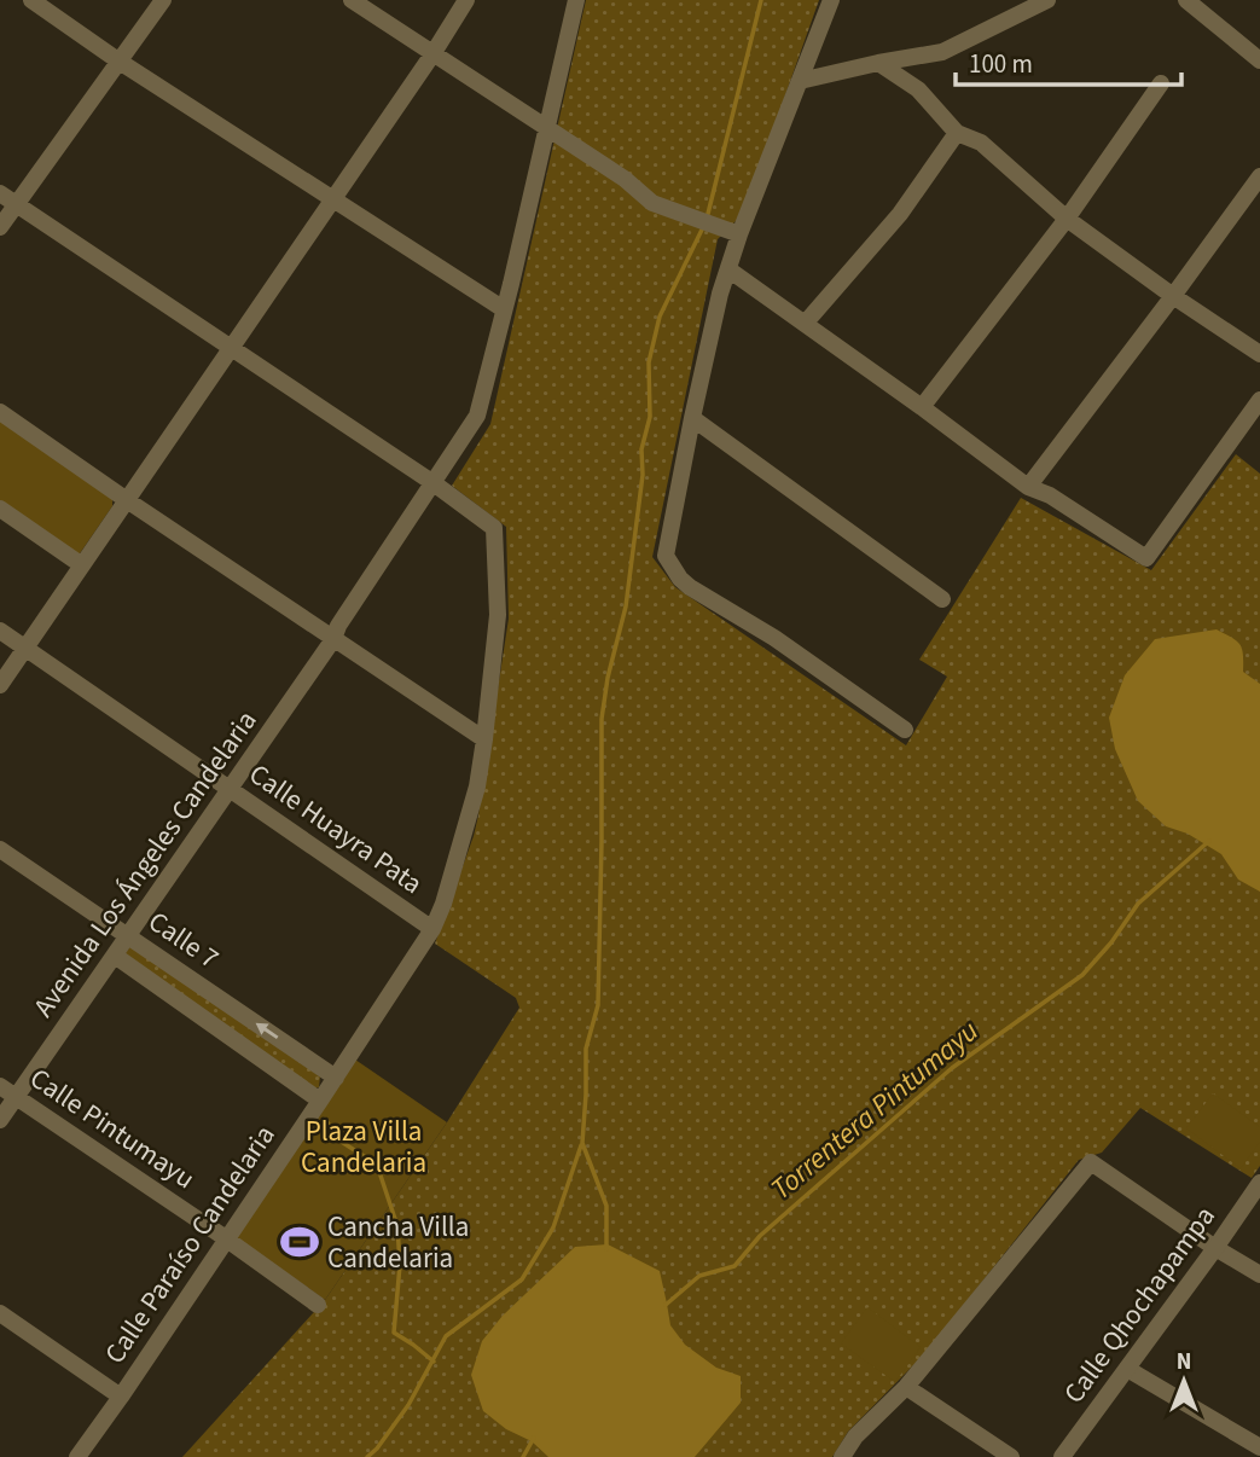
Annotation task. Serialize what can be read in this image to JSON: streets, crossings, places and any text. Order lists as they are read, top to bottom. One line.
{"streets":{"street":["Calle Huayra Pata","Avenida Los Ángeles Candelaria","Calle 7","Calle Pintumayu","Calle Paraíso Candelaria","Calle Qhochapampa"]},"crossings":[["Calle Huayra Pata","Avenida Los Ángeles Candelaria"],["Calle Huayra Pata","Calle Paraíso Candelaria"],["Avenida Los Ángeles Candelaria","Calle 7"],["Avenida Los Ángeles Candelaria","Calle Pintumayu"],["Avenida Los Ángeles Candelaria","Calle Paraíso Candelaria"],["Calle 7","Calle Paraíso Candelaria"],["Calle Pintumayu","Calle Paraíso Candelaria"]],"water":["Torrentera Pintumayu"],"parks":["Plaza Villa Candelaria"],"places":{"sports":["Cancha Villa Candelaria"]},"scale_bar":"100 m","north":"top"}
